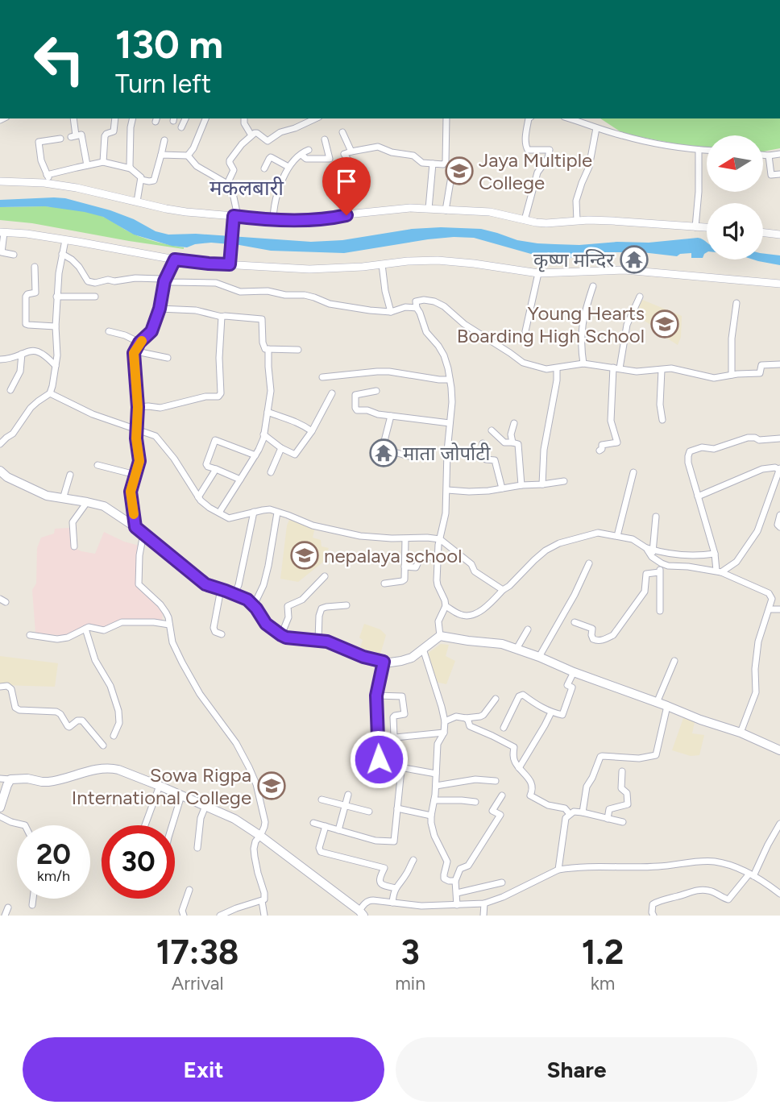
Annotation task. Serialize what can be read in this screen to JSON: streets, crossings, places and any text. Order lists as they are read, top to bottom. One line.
{"districts":["मकलबारी"],"places":{"school or university":["Jaya Multiple College","Young Hearts Boarding High School","nepalaya school","Sowa Rigpa International College"],"temple":["कृष्ण मन्दिर","माता जोर्पाटी"]},"north":"left","page":{"turn":["130 m","Turn left"],"speed":"20 km/h","limit":"30","eta":["17:38","Arrival","3","min","1.2","km"],"buttons":["Exit","Share"]}}
